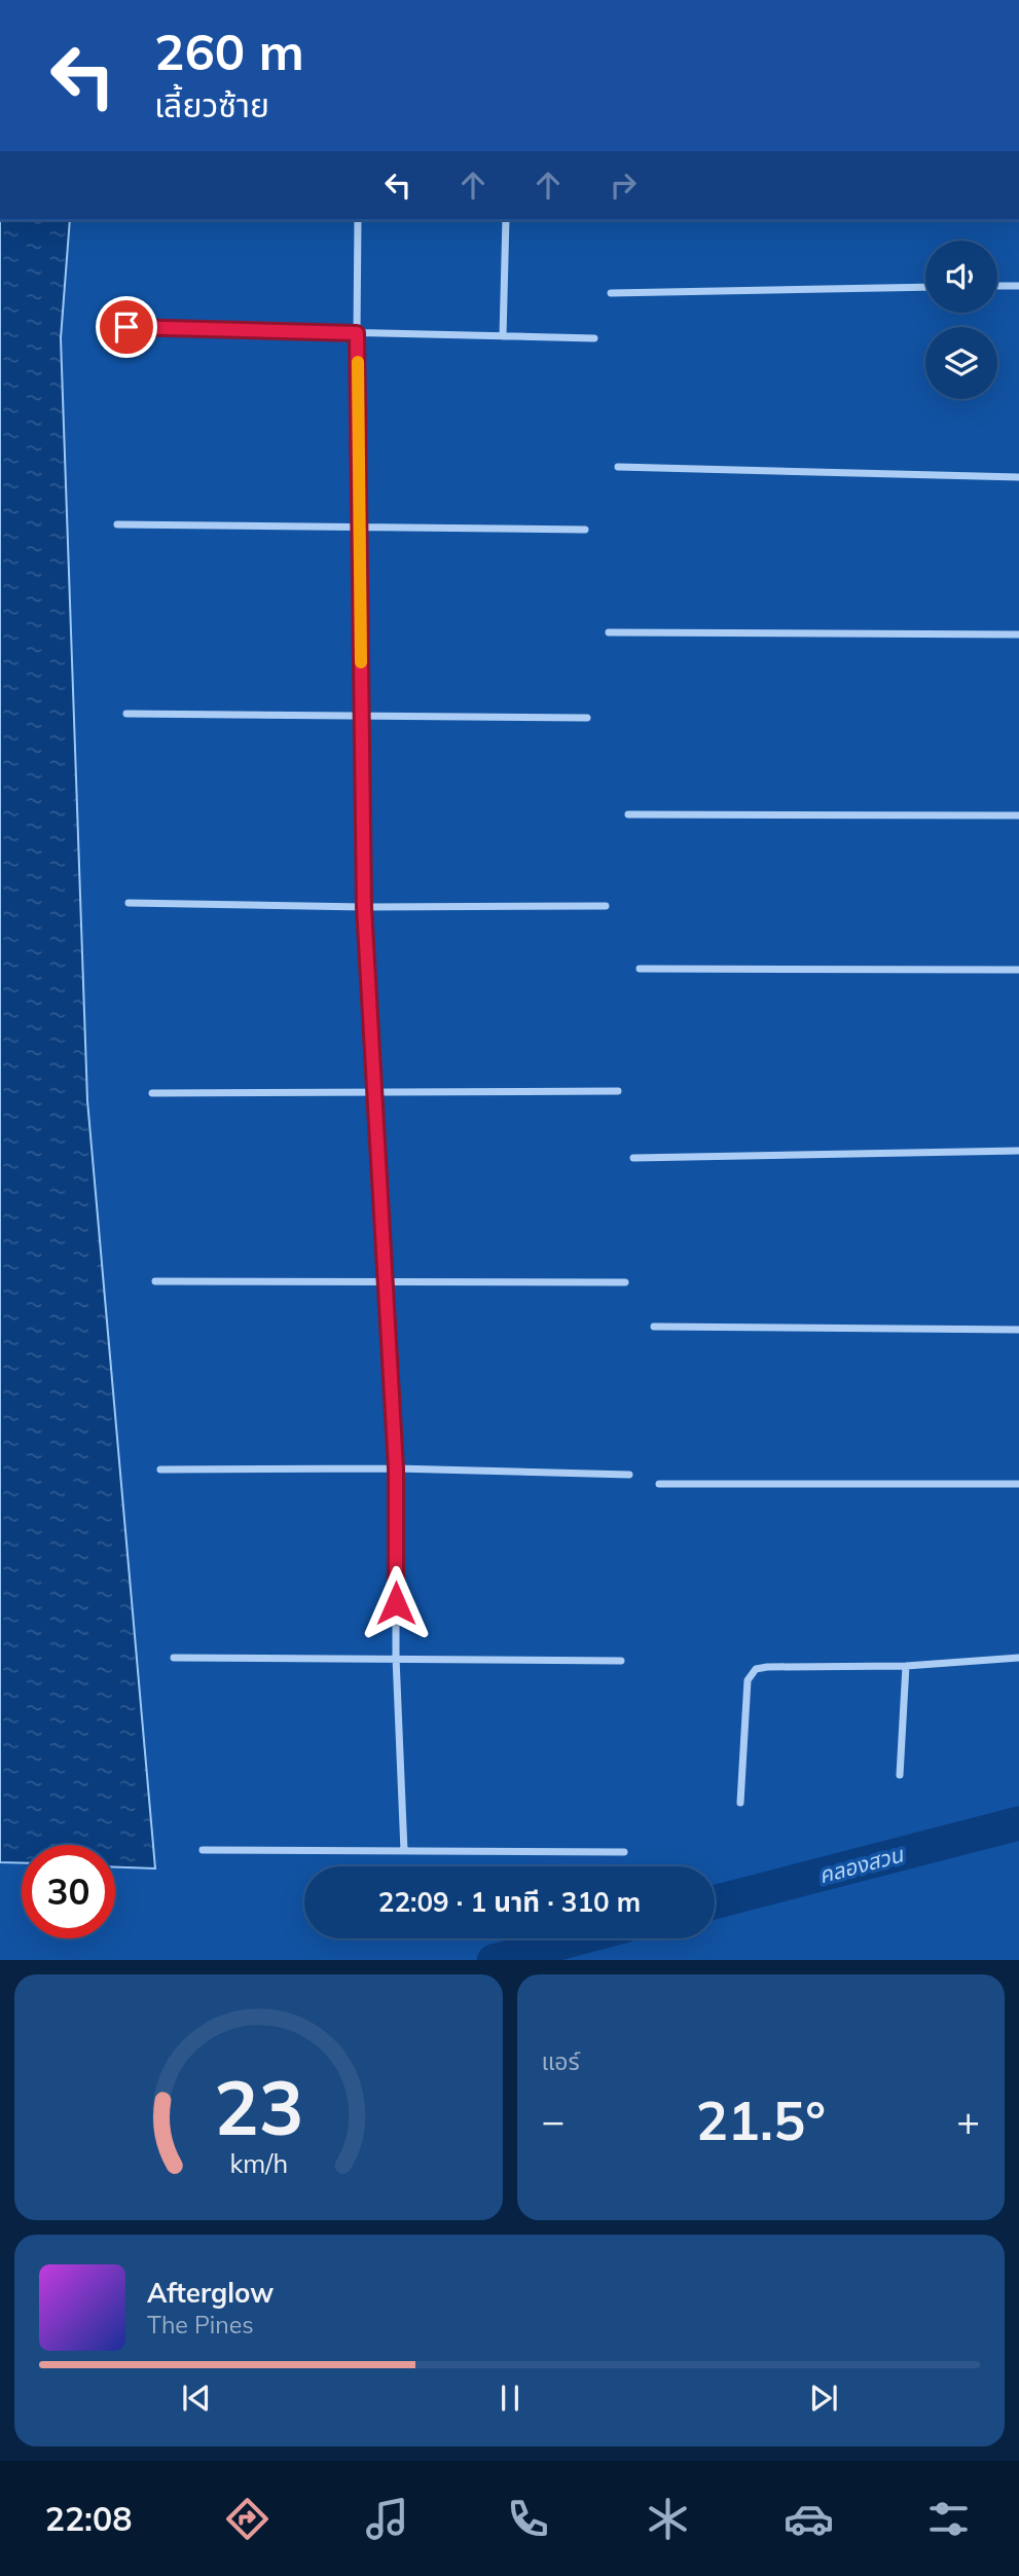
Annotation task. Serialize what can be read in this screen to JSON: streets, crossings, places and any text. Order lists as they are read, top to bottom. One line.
{"water":["คลองสวน"],"page":{"turn":["260 m","เลี้ยวซ้าย"],"limit":"30","trip":"22:09 · 1 นาที · 310 m","tile":"แอร์","heat":["−","21.5°","+"],"song":["Afterglow","The Pines"],"tabs":"22:08","gauge":["23","km/h"]}}
